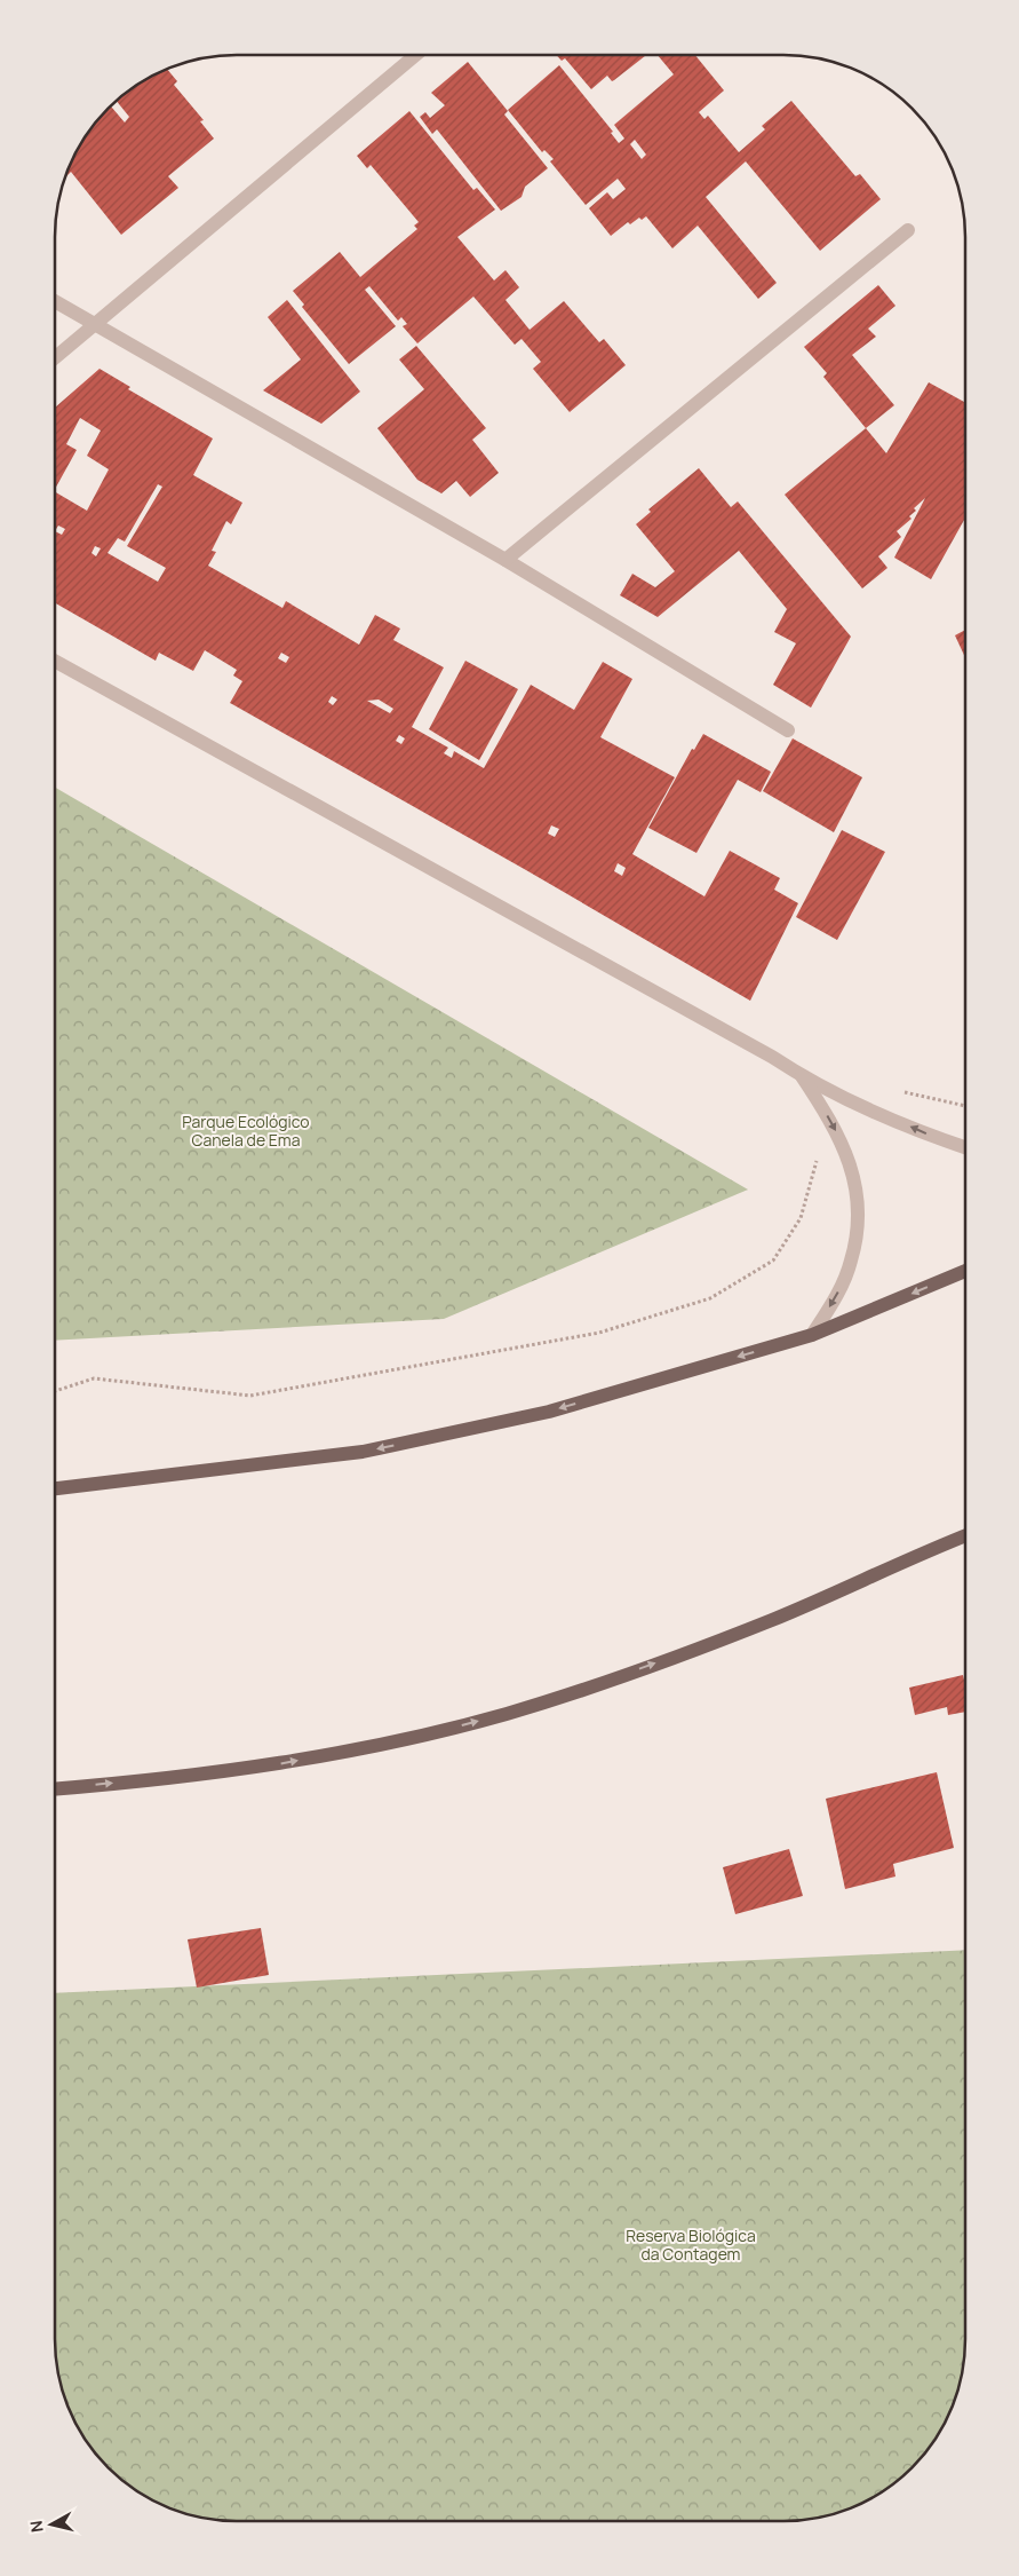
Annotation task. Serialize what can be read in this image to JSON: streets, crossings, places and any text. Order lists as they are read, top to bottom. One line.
{"parks":["Parque Ecológico Canela de Ema","Reserva Biológica da Contagem"],"north":"left"}
